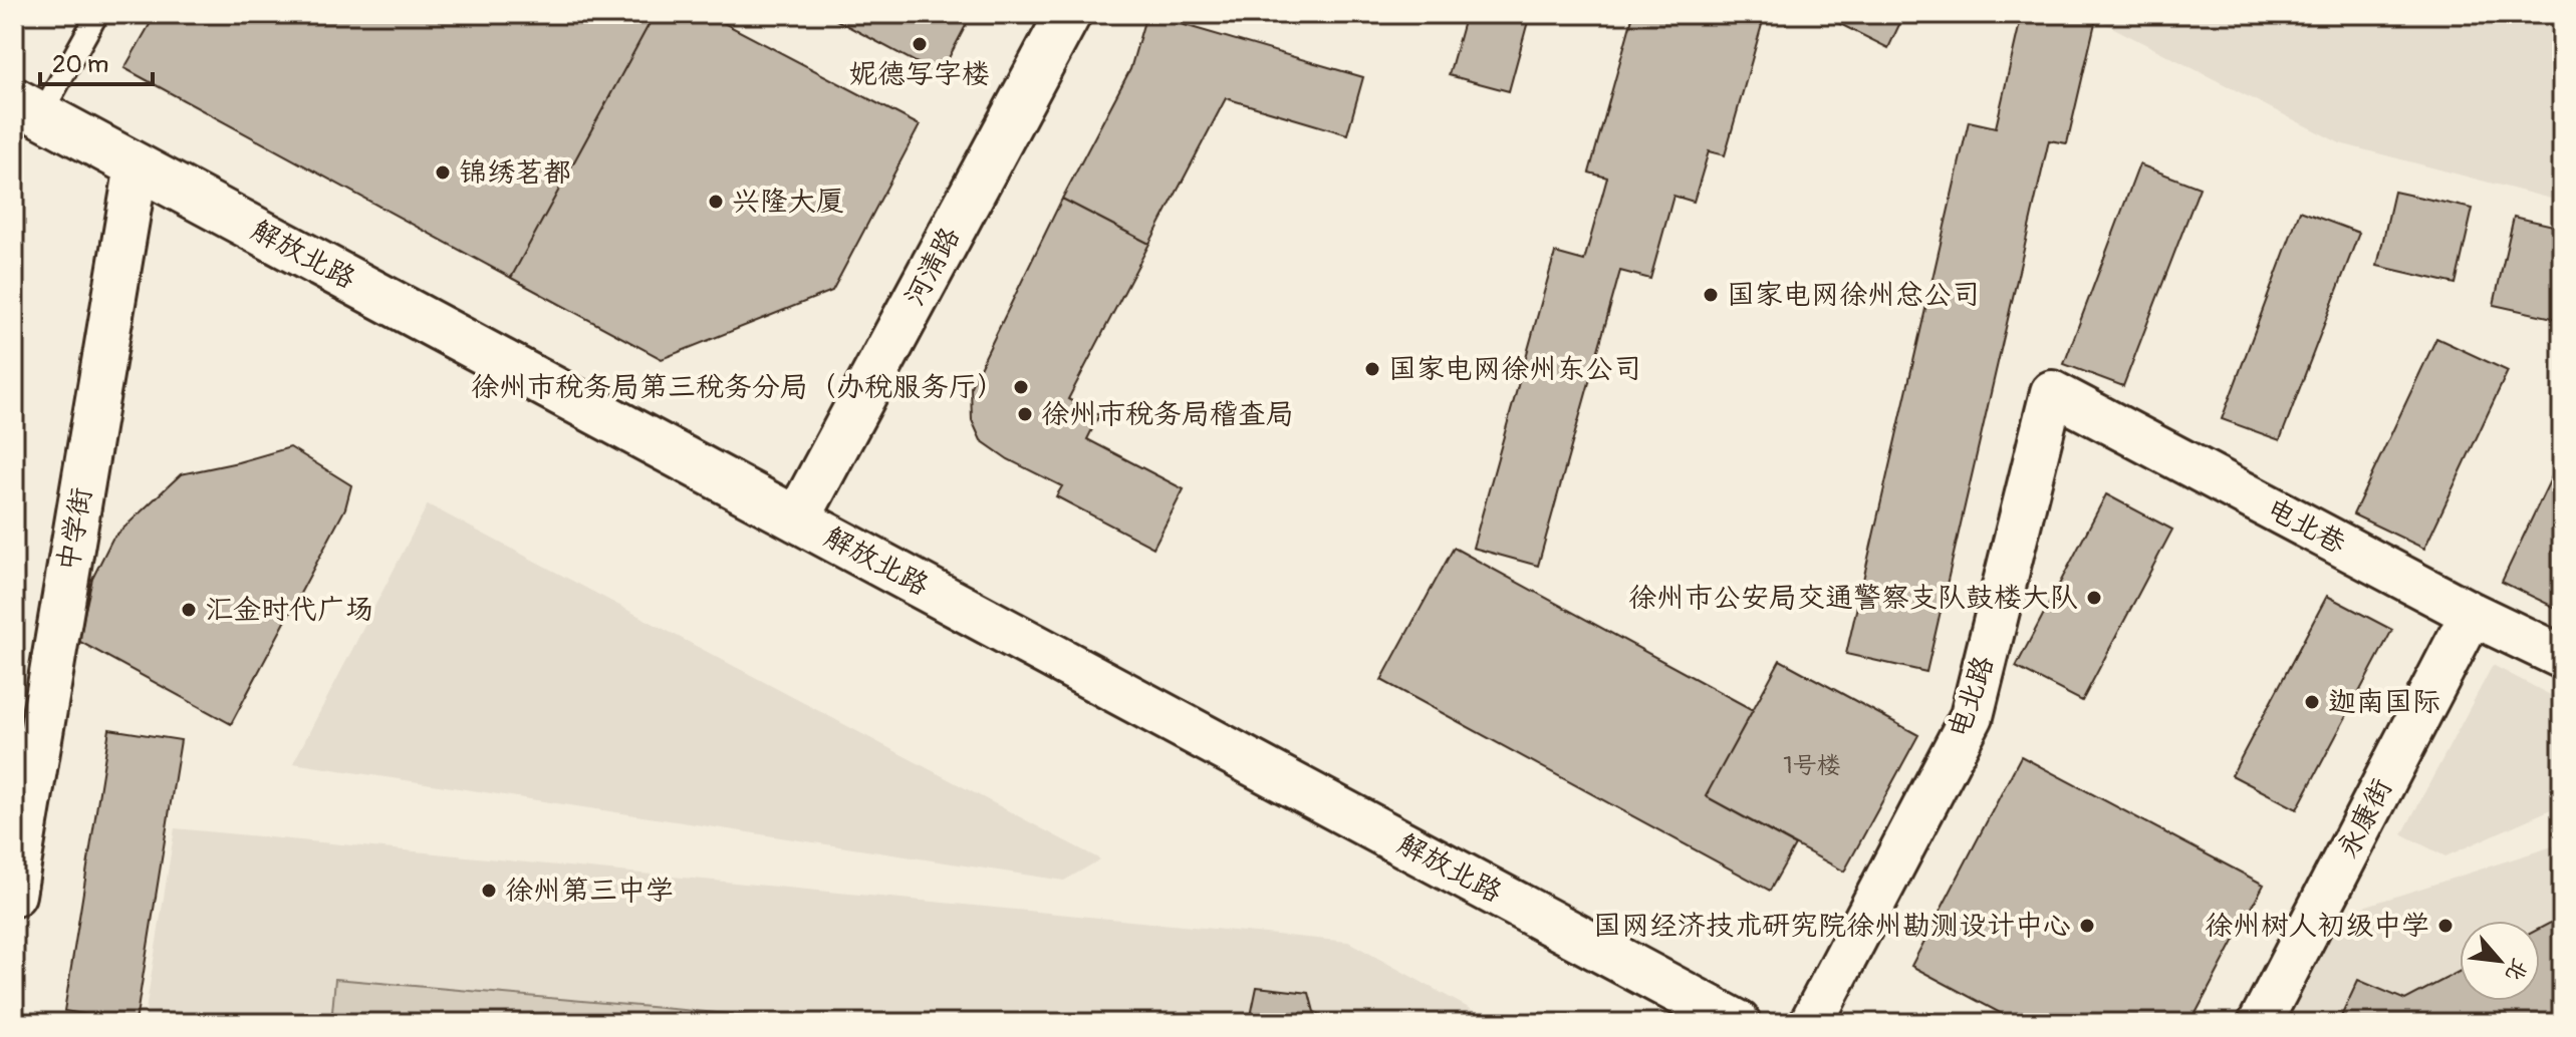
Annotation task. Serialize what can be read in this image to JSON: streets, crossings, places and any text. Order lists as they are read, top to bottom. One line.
{"streets":{"main road":["解放北路","河清路"],"street":["电北巷","中学街","电北路","永康街"]},"crossings":[["解放北路","河清路"],["解放北路","中学街"],["电北巷","电北路"],["电北巷","永康街"]],"places":["妮德写字楼","锦绣茗都","兴隆大厦","国家电网徐州总公司","国家电网徐州东公司","徐州市税务局第三税务分局（办税服务厅）","徐州市税务局稽查局","徐州市公安局交通警察支队鼓楼大队","汇金时代广场","迦南国际","徐州第三中学","国网经济技术研究院徐州勘测设计中心","徐州树人初级中学"],"house_numbers":["1号楼"],"scale_bar":"20 m","north":"bottom right"}
